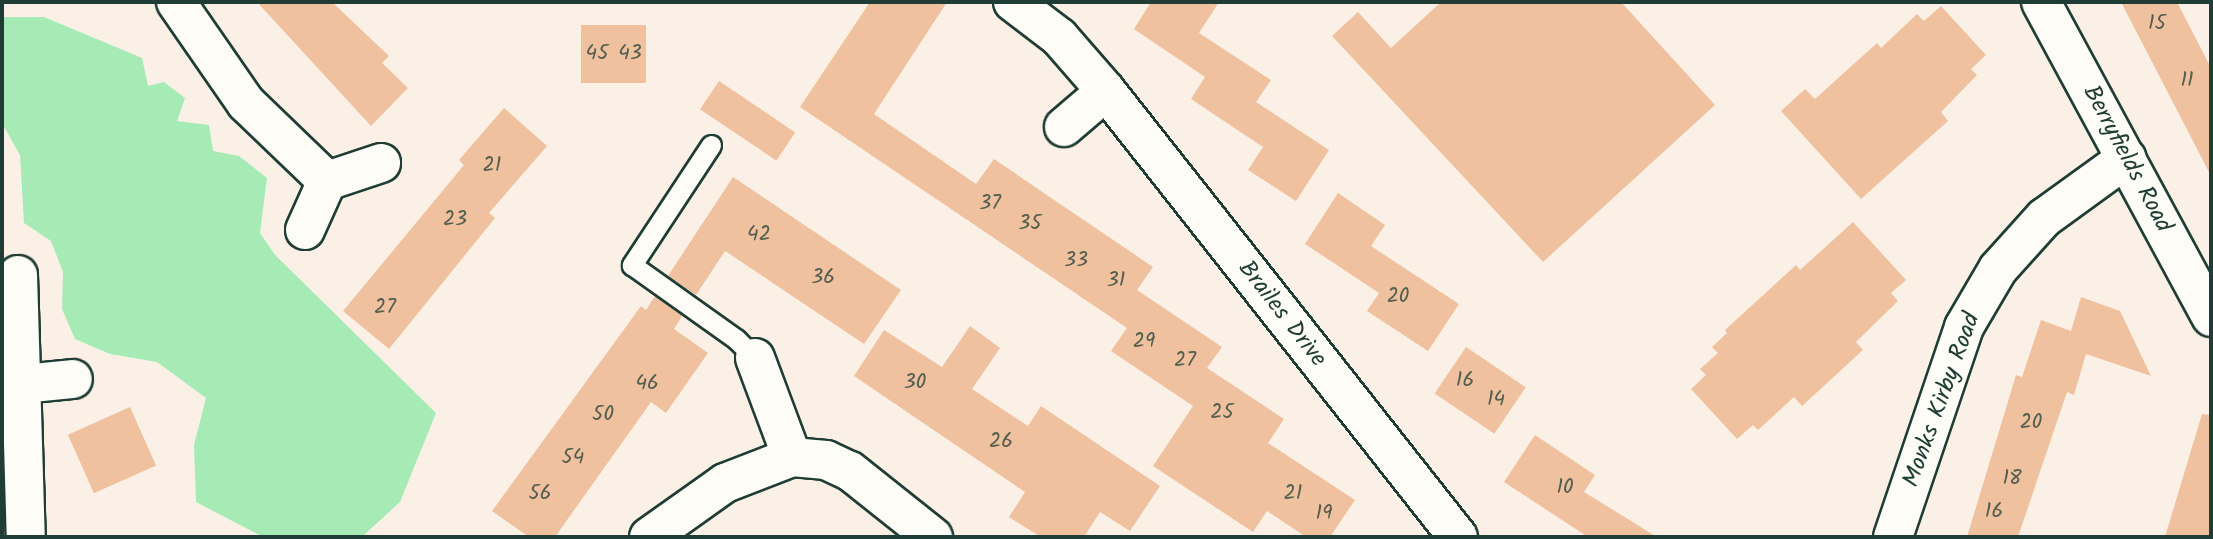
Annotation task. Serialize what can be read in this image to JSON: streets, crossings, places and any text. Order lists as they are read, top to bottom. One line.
{"streets":{"street":["Berryfields Road","Brailes Drive","Monks Kirby Road"]},"crossings":[["Berryfields Road","Monks Kirby Road"]],"house_numbers":["15","45","43","11","21","37","23","35","42","33","36","31","20","27","29","27","16","30","46","14","25","50","20","26","54","18","10","56","21","16","19"]}
